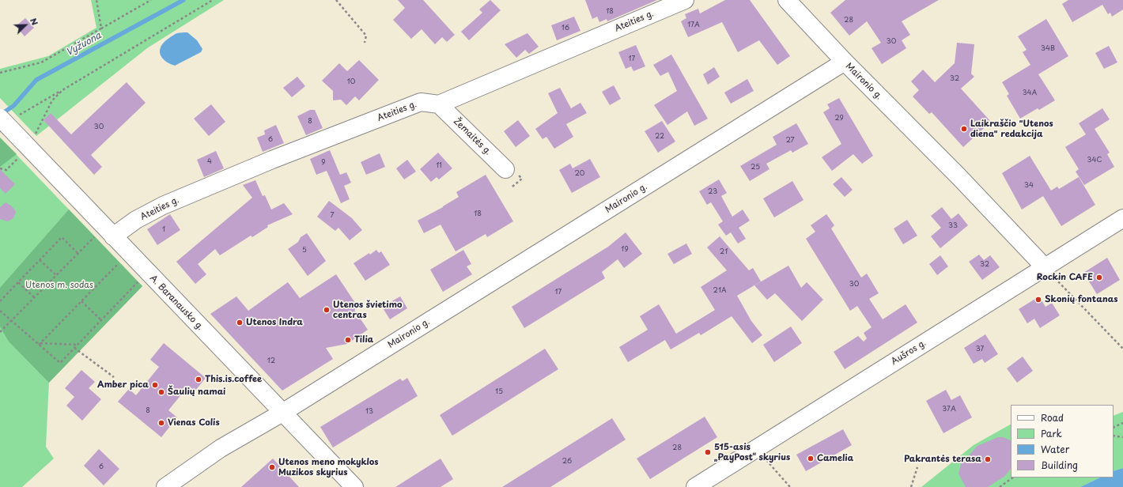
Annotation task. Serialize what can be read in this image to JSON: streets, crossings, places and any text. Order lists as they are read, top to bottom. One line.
{"streets":{"street":["Ateities g.","Maironio g.","Žemaitės g.","A. Baranausko g.","Aušros g."]},"crossings":[["Ateities g.","Žemaitės g."],["Ateities g.","A. Baranausko g."],["Maironio g.","A. Baranausko g."],["Maironio g.","Aušros g."]],"water":["Vyžuona"],"parks":["Utenos m. sodas"],"places":["Laikraščio \"Utenos diena\" redakcija","Rockin CAFE","Skonių fontanas","Utenos švietimo centras","Utenos Indra","Tilia","This.is.coffee","Amber pica","Šaulių namai","Vienas Colis","515-asis „PayPost“ skyrius","Camelia","Pakrantės terasa","Utenos meno mokyklos Muzikos skyrius"],"house_numbers":["18","28","17A","16","30","34B","17","32","10","34A","29","8","30","22","6","27","34C","4","9","11","25","20","34","23","18","7","33","1","19","5","21","32","30","21A","17","37","12","15","37A","8","13","28","26","6"],"legend":["Road","Park","Water","Building"],"north":"top right"}
